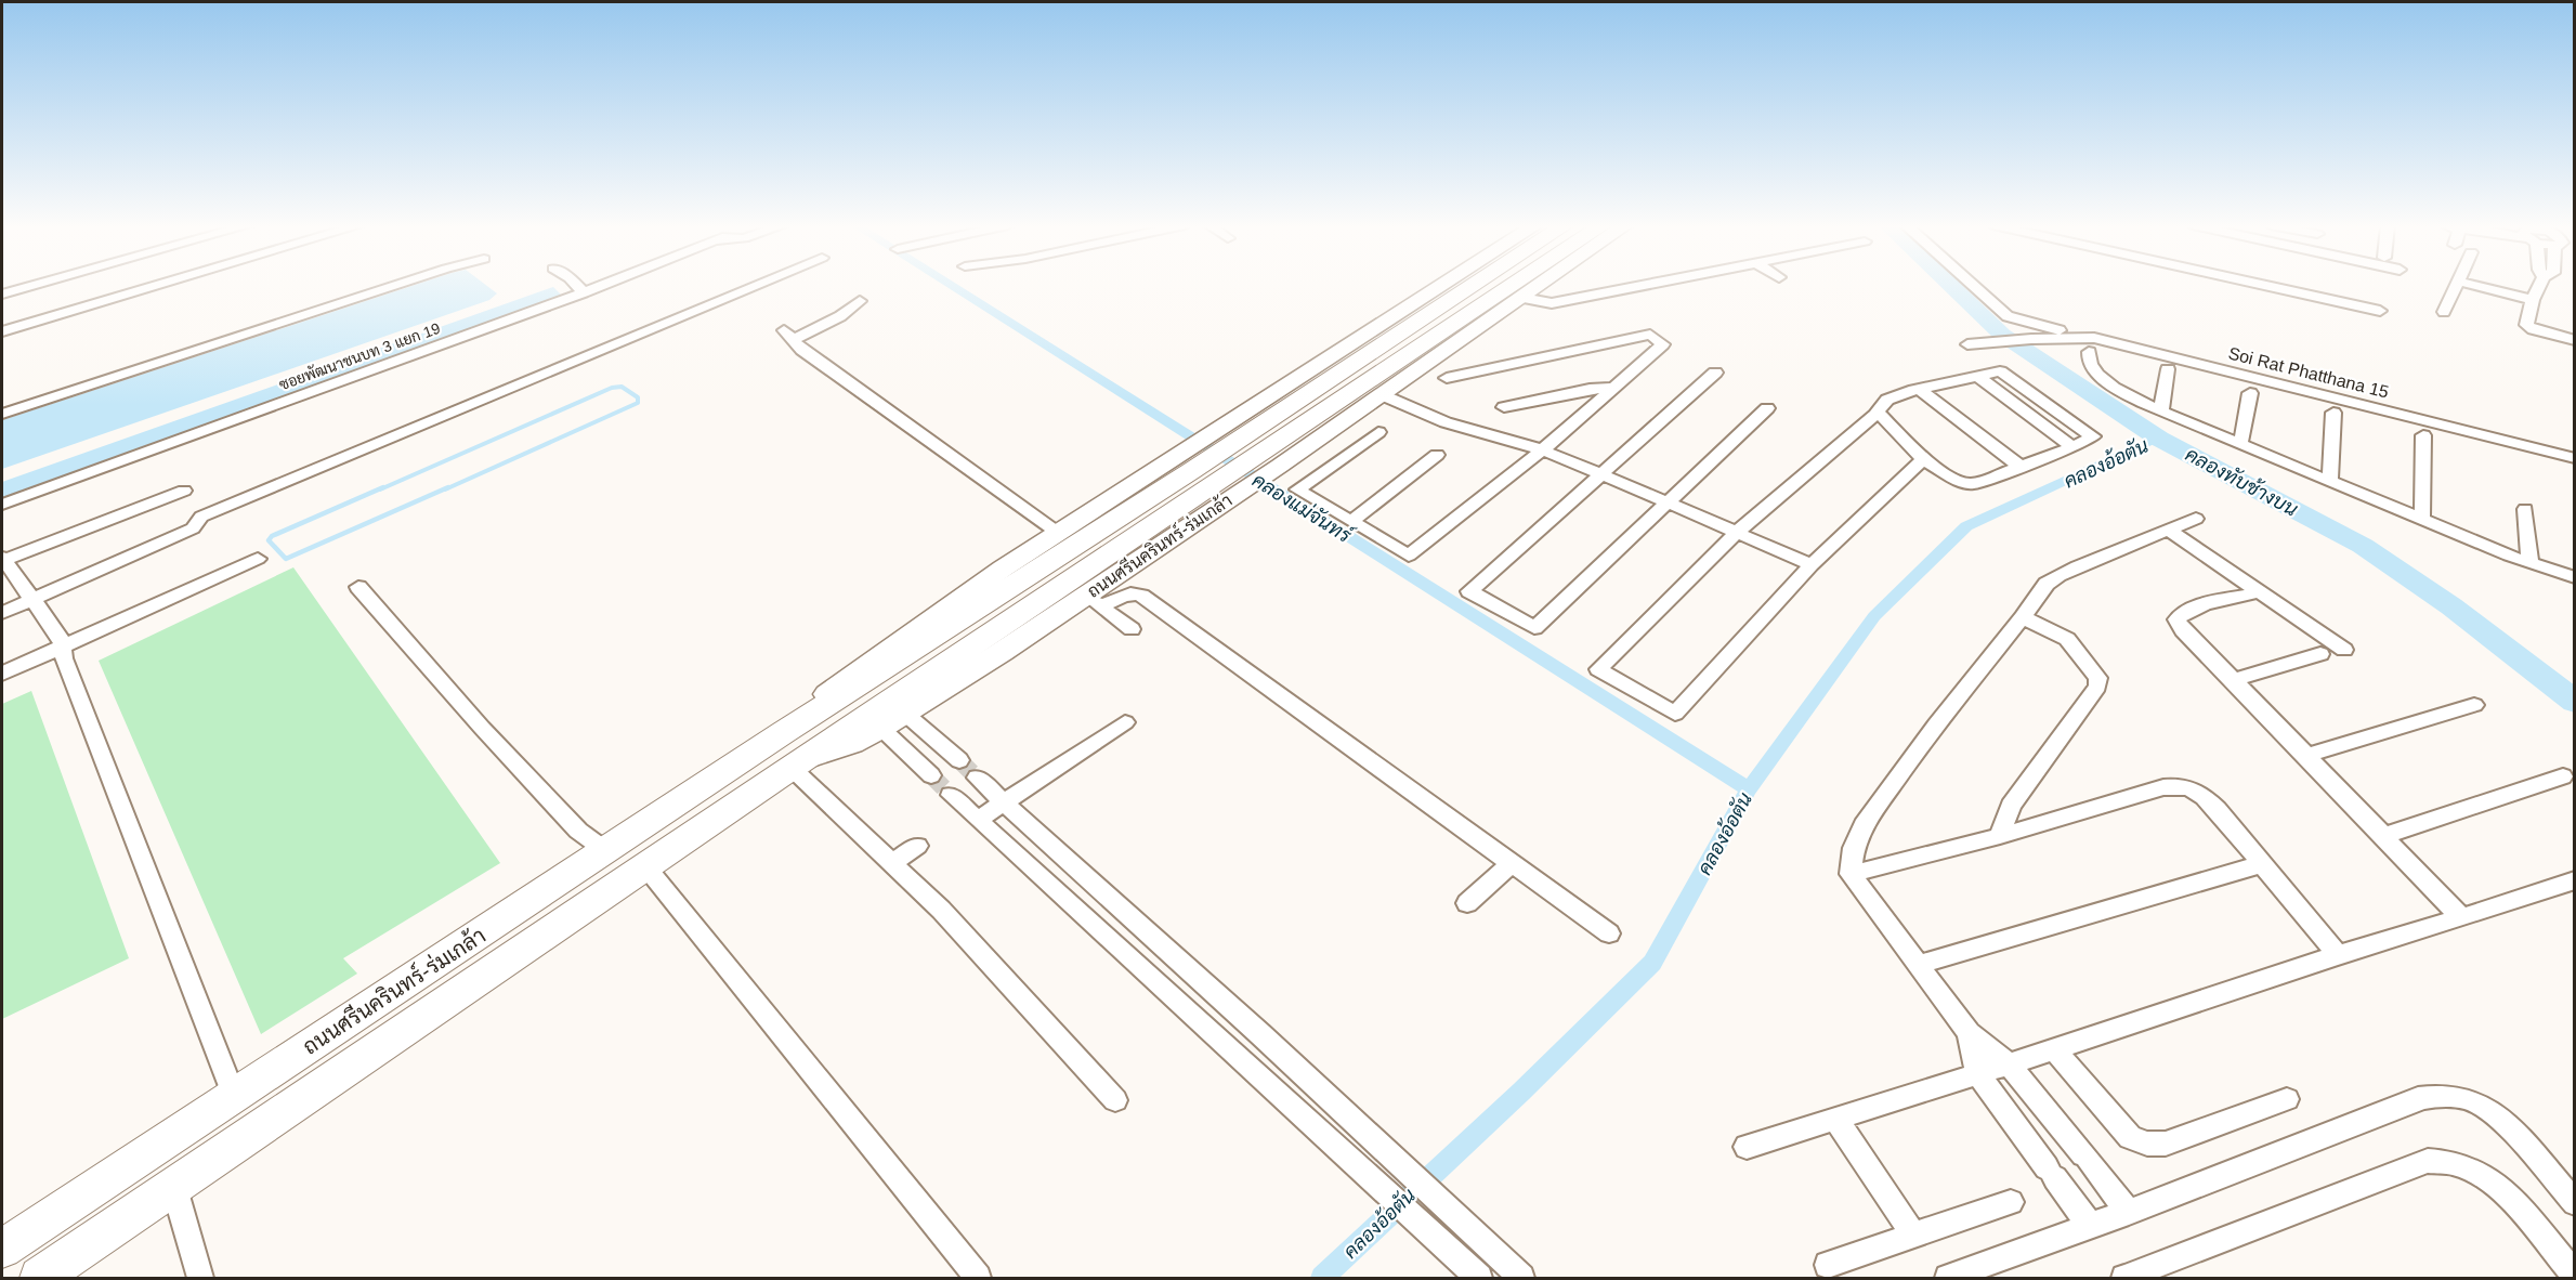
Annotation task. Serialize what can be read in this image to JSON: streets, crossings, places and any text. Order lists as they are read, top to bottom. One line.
{"streets":{"main road":["ถนนศรีนครินทร์-ร่มเกล้า"],"street":["ซอยพัฒนาชนบท 3 แยก 19","Soi Rat Phatthana 15"]},"water":["คลองอ้อตัน","คลองทับช้างบน","คลองแม่จันทร์"]}
